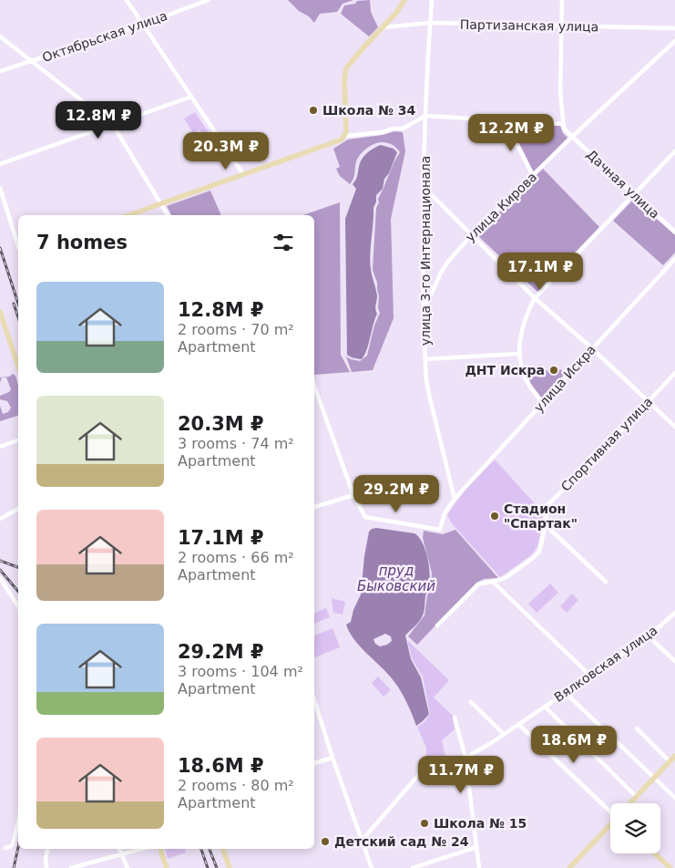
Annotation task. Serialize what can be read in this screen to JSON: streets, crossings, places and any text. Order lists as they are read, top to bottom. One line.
{"streets":{"street":["Партизанская улица","Октябрьская улица","Дачная улица","улица Кирова","улица 3-го Интернационала","улица Искра","Спортивная улица","Вялковская улица"]},"crossings":[["Партизанская улица","улица 3-го Интернационала"],["Дачная улица","улица Кирова"],["улица Кирова","улица 3-го Интернационала"],["улица 3-го Интернационала","улица Искра"]],"water":["пруд Быковский"],"places":["Школа № 34","ДНТ Искра","Стадион \"Спартак\"","Школа № 15","Детский сад № 24"],"page":{"price":["12.8M ₽","12.2M ₽","20.3M ₽","17.1M ₽","29.2M ₽","18.6M ₽","11.7M ₽"],"heading":"7 homes","list":[{"name":"12.8M ₽","note":"2 rooms · 70 m² · Apartment"},{"name":"20.3M ₽","note":"3 rooms · 74 m² · Apartment"},{"name":"17.1M ₽","note":"2 rooms · 66 m² · Apartment"},{"name":"29.2M ₽","note":"3 rooms · 104 m² · Apartment"},{"name":"18.6M ₽","note":"2 rooms · 80 m² · Apartment"}]}}
